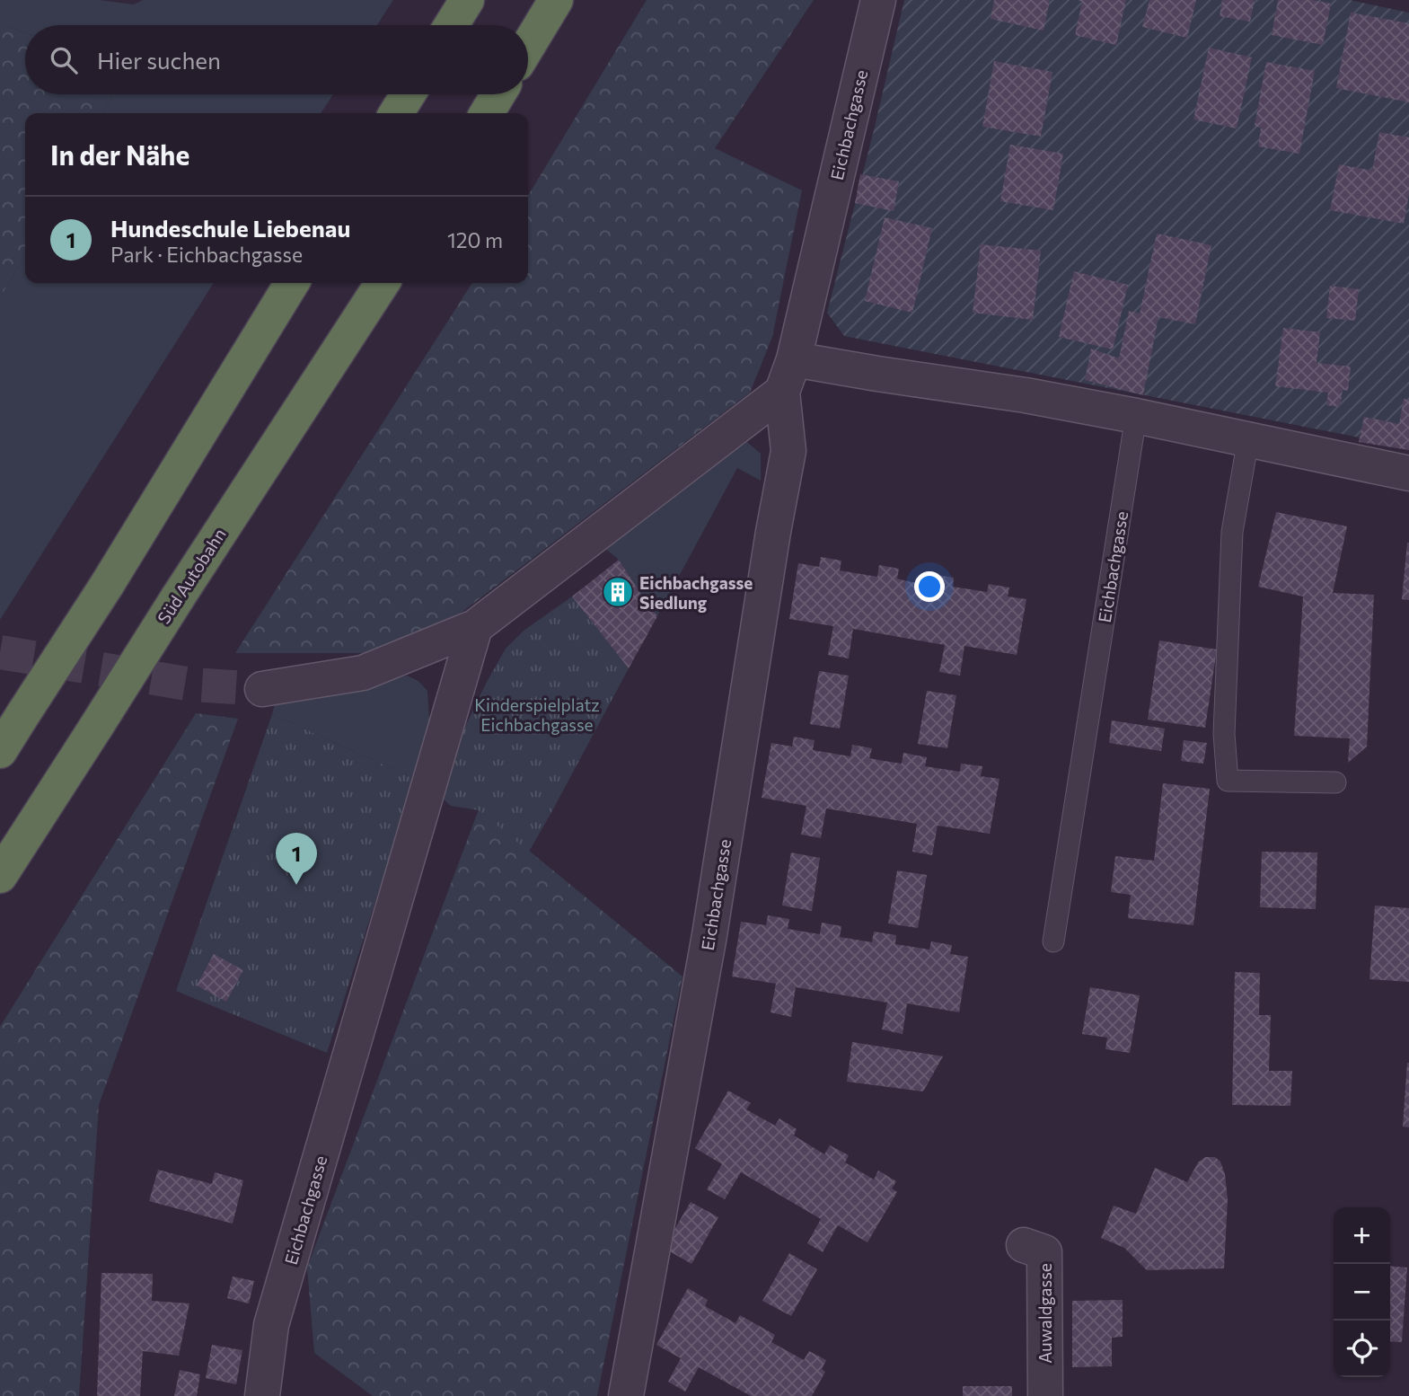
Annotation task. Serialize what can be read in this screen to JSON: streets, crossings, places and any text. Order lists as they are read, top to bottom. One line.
{"streets":{"highway":["Süd Autobahn"],"street":["Eichbachgasse","Auwaldgasse"]},"parks":["Kinderspielplatz Eichbachgasse"],"places":{"building":["Eichbachgasse Siedlung"]},"page":{"search":"Hier suchen","heading":"In der Nähe","list":[{"mark":"1","name":"Hundeschule Liebenau","note":"Park · Eichbachgasse","value":"120 m"}],"pins":"1","map_buttons":["+","−"]}}
